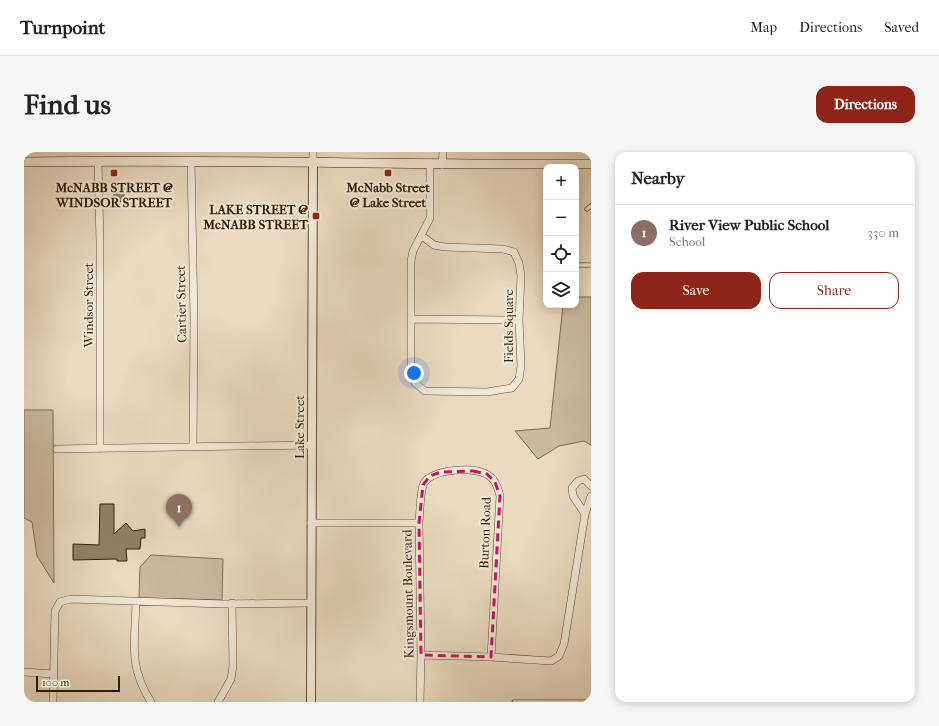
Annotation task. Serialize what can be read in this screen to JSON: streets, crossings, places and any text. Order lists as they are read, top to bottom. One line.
{"streets":{"street":["Cartier Street","Windsor Street","Fields Square","Lake Street","Burton Road","Kingsmount Boulevard"]},"crossings":[["Lake Street","Kingsmount Boulevard"],["Burton Road","Kingsmount Boulevard"]],"places":{"transit":["McNABB STREET @ WINDSOR STREET","McNabb Street @ Lake Street","LAKE STREET @ McNABB STREET"]},"scale_bar":"100 m","page":{"header":"Turnpoint","nav":["Map","Directions","Saved"],"buttons":["Directions",["Save","Share"]],"title":"Find us","heading":"Nearby","map_buttons":["+","−"],"list":[{"mark":"1","name":"River View Public School","note":"School","value":"330 m"}],"pins":"1","scale":"100 m"}}
